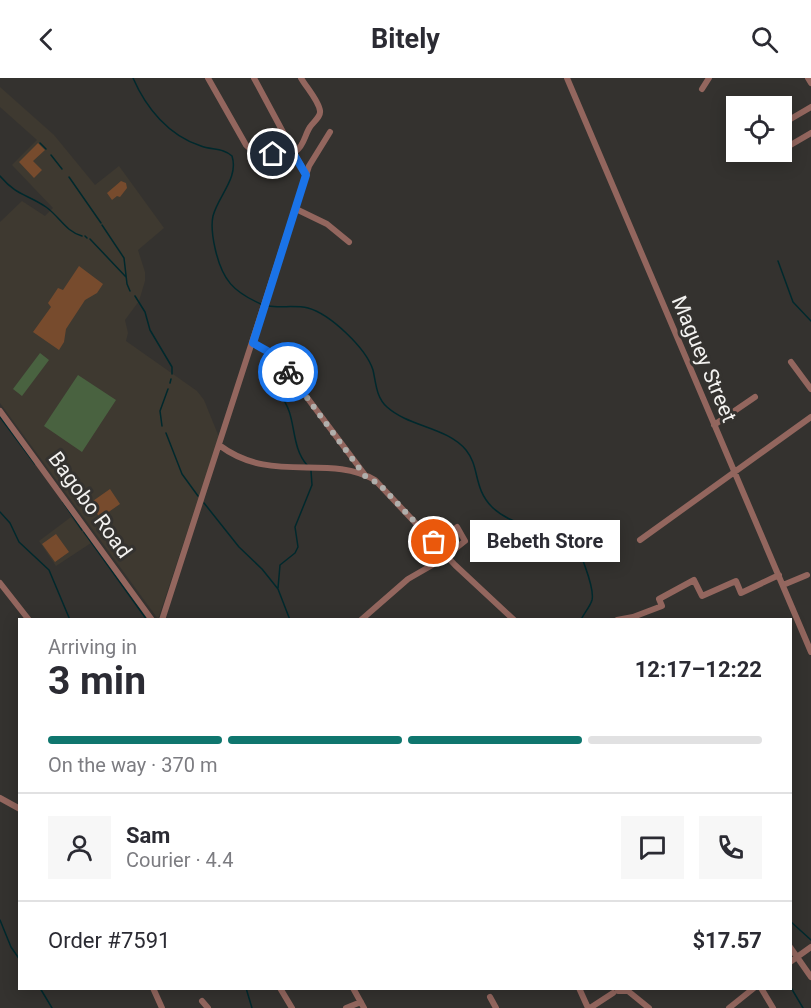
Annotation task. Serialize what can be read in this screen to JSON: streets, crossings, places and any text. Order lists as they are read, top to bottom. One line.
{"streets":{"street":["Maguey Street","Bagobo Road"]},"places":["Bebeth Store"],"page":{"header":"Bitely","bubble":"Bebeth Store","heading":["3 min","Arriving in","12:17–12:22"],"panel":["Sam","Courier · 4.4","Order #7591","$17.57"],"bar":"On the way · 370 m"}}
